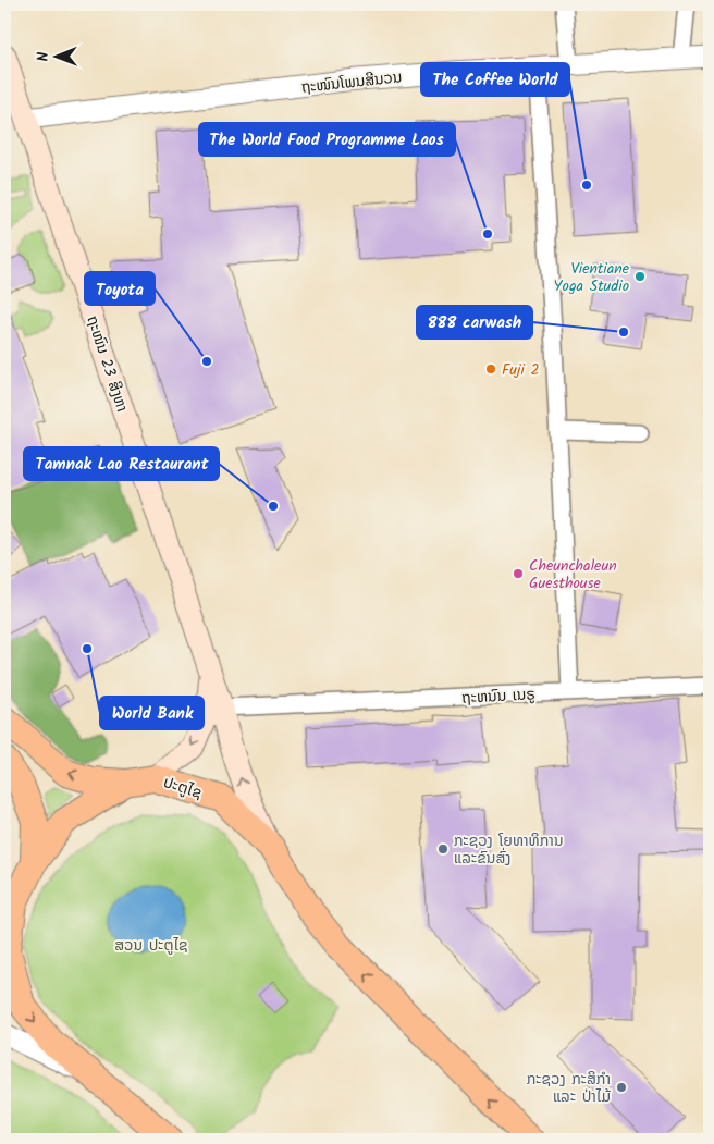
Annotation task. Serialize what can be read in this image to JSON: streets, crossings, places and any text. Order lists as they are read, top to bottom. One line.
{"streets":{"highway":["ປະຕູໄຊ"],"main road":["ຖະໜົນ 23 ສິງຫາ"],"street":["ຖະໜົນໂພນສີນວນ","ຖະຫນົນ ເນຣູ"]},"crossings":[["ຖະໜົນໂພນສີນວນ","ຖະໜົນ 23 ສິງຫາ"],["ຖະໜົນ 23 ສິງຫາ","ຖະຫນົນ ເນຣູ"],["ຖະໜົນ 23 ສິງຫາ","ປະຕູໄຊ"]],"parks":["ສວນ ປະຕູໄຊ"],"places":["The Coffee World","The World Food Programme Laos","Vientiane Yoga Studio","888 carwash","Toyota","Fuji 2","Tamnak Lao Restaurant","Cheunchaleun Guesthouse","World Bank","ກະຊວງ ໂຍທາທິການ ແລະຂົນສົ່ງ","ກະຊວງ ກະສິກຳ ແລະ ປ່າໄມ້"],"north":"left"}
